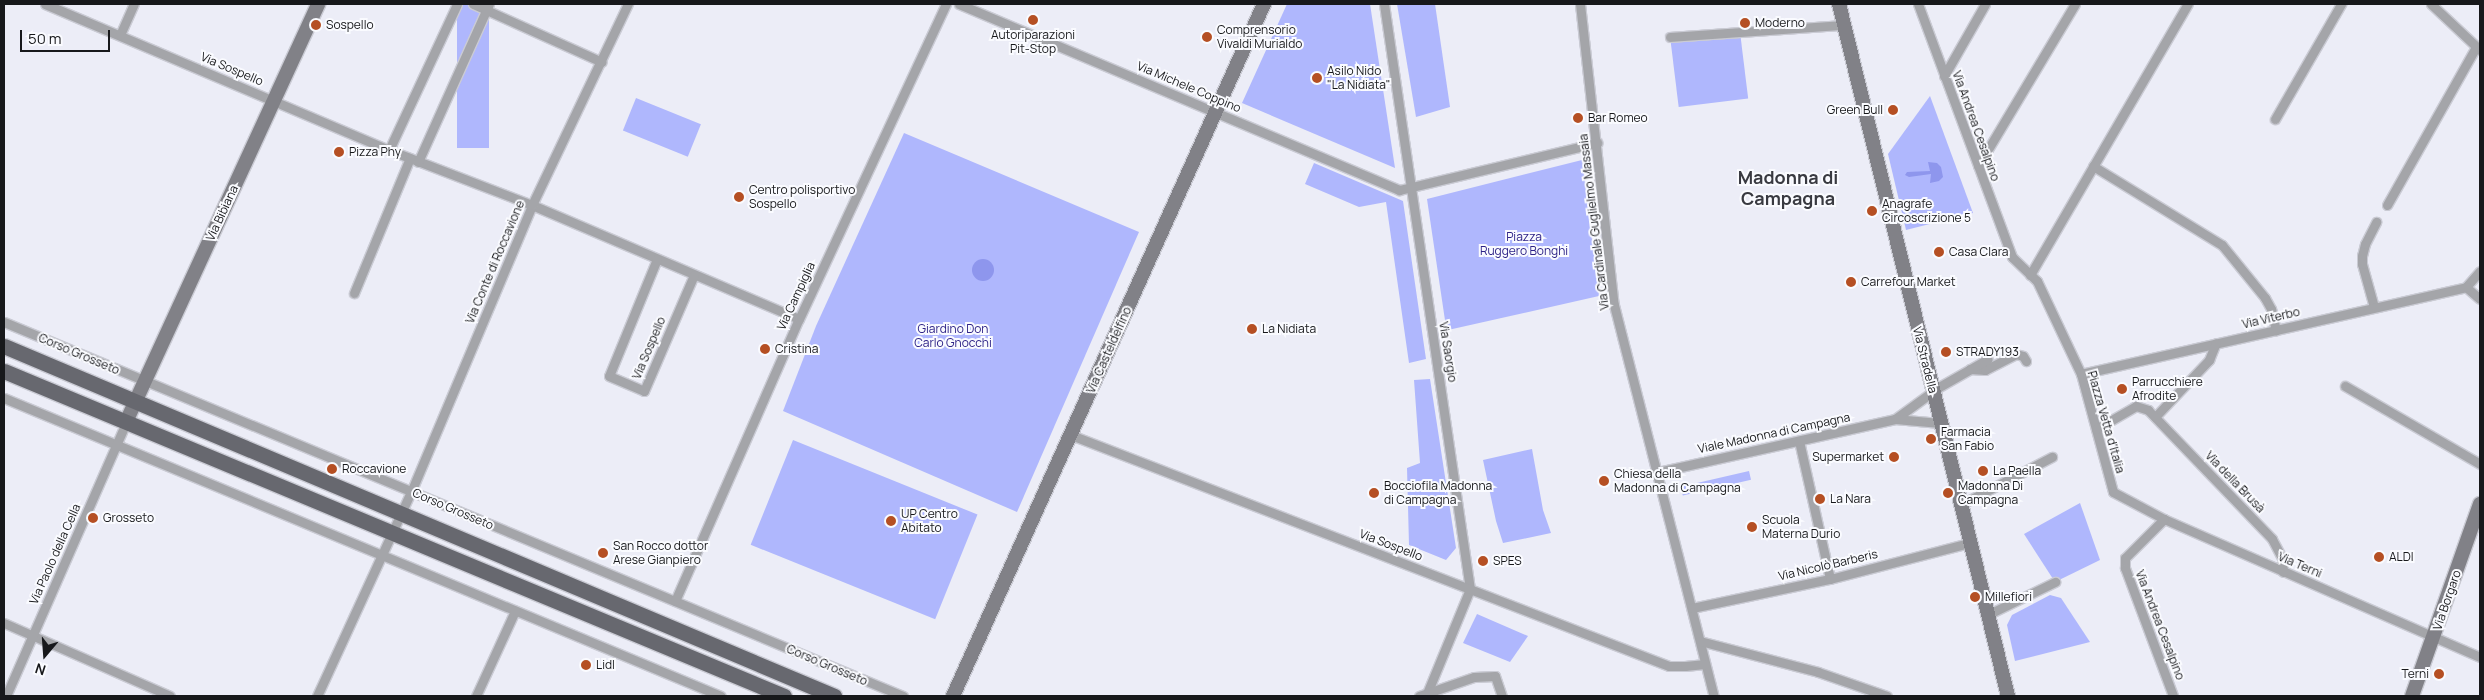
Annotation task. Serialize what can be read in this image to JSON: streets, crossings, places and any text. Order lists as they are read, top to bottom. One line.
{"streets":{"main road":["Corso Grosseto"],"street":["Via Sospello","Via Michele Coppino","Via Andrea Cesalpino","Via Bibiana","Via Cardinale Guglielmo Massaia","Via Conte di Roccavione","Via Campiglia","Via Viterbo","Via Casteldelfino","Via Saorgio","Via Stradella","Piazza Vetta d'Italia","Viale Madonna di Campagna","Via della Brusà","Via Paolo della Cella","Via Nicolò Barberis","Via Terni","Via Borgaro"]},"crossings":[["Via Sospello","Via Bibiana"],["Via Sospello","Via Cardinale Guglielmo Massaia"],["Via Sospello","Via Conte di Roccavione"],["Via Sospello","Via Campiglia"],["Via Sospello","Via Casteldelfino"],["Via Sospello","Via Saorgio"],["Via Michele Coppino","Via Casteldelfino"],["Via Michele Coppino","Via Saorgio"],["Via Andrea Cesalpino","Piazza Vetta d'Italia"],["Via Andrea Cesalpino","Via Terni"],["Via Bibiana","Corso Grosseto"],["Via Bibiana","Via Paolo della Cella"],["Via Cardinale Guglielmo Massaia","Viale Madonna di Campagna"],["Via Cardinale Guglielmo Massaia","Via Nicolò Barberis"],["Via Conte di Roccavione","Corso Grosseto"],["Via Campiglia","Corso Grosseto"],["Via Viterbo","Piazza Vetta d'Italia"],["Via Stradella","Viale Madonna di Campagna"],["Via Stradella","Via Nicolò Barberis"],["Piazza Vetta d'Italia","Via della Brusà"],["Piazza Vetta d'Italia","Via Terni"],["Via della Brusà","Via Terni"],["Via Terni","Via Borgaro"]],"districts":["Madonna di Campagna"],"parks":["Piazza Ruggero Bonghi","Giardino Don Carlo Gnocchi"],"places":["Autoriparazioni Pit-Stop","Moderno","Sospello","Comprensorio Vivaldi Murialdo","Asilo Nido \"La Nidiata\"","Green Bull","Bar Romeo","Pizza Phy","Centro polisportivo Sospello","Anagrafe Circoscrizione 5","Casa Clara","Carrefour Market","La Nidiata","Cristina","STRADY193","Parrucchiere Afrodite","Farmacia San Fabio","Supermarket","Roccavione","La Paella","Chiesa della Madonna di Campagna","Bocciofila Madonna di Campagna","Madonna Di Campagna","La Nara","Grosseto","UP Centro Abitato","Scuola Materna Durio","San Rocco dottor Arese Gianpiero","ALDI","SPES","Millefiori","Lidl","Terni"],"scale_bar":"50 m","north":"bottom"}
